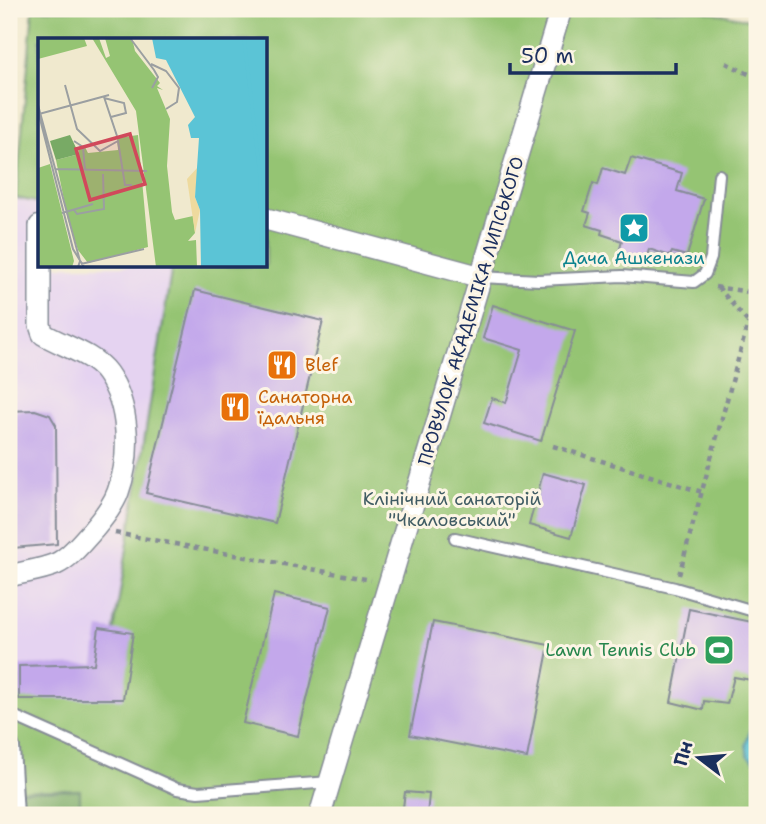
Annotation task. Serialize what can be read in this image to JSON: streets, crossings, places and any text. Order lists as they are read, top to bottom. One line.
{"streets":{"street":["ПРОВУЛОК АКАДЕМІКА ЛИПСЬКОГО"]},"parks":["Клінічний санаторій \"Чкаловський\""],"places":{"place":["Дача Ашкенази"],"restaurant":["Blef","Санаторна їдальня"],"sports":["Lawn Tennis Club"]},"scale_bar":"50 m","north":"left"}
